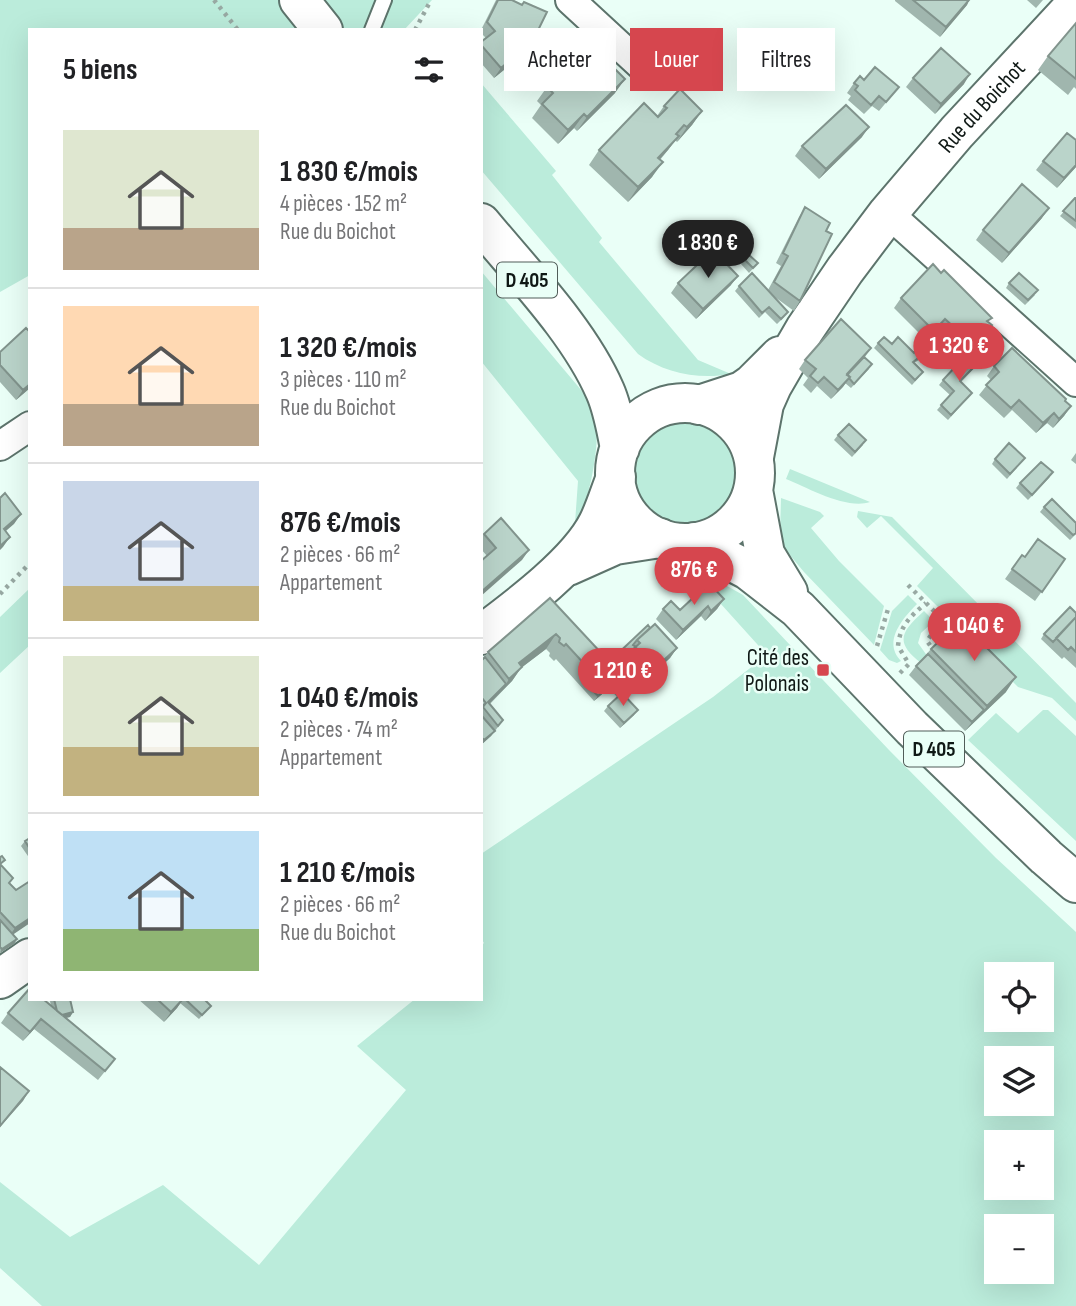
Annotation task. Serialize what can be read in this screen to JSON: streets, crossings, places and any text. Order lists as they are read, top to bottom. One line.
{"streets":{"main road":["Rue du Boichot","D 405"]},"crossings":[["Rue du Boichot","D 405"]],"places":{"transit":["Cité des Polonais"]},"page":{"chip":["Acheter","Louer","Filtres"],"heading":"5 biens","list":[{"name":"1 830 €/mois","note":"4 pièces · 152 m² · Rue du Boichot"},{"name":"1 320 €/mois","note":"3 pièces · 110 m² · Rue du Boichot"},{"name":"876 €/mois","note":"2 pièces · 66 m² · Appartement"},{"name":"1 040 €/mois","note":"2 pièces · 74 m² · Appartement"},{"name":"1 210 €/mois","note":"2 pièces · 66 m² · Rue du Boichot"}],"price":["1 830 €","1 320 €","876 €","1 040 €","1 210 €"],"map_buttons":["+","−"]}}
